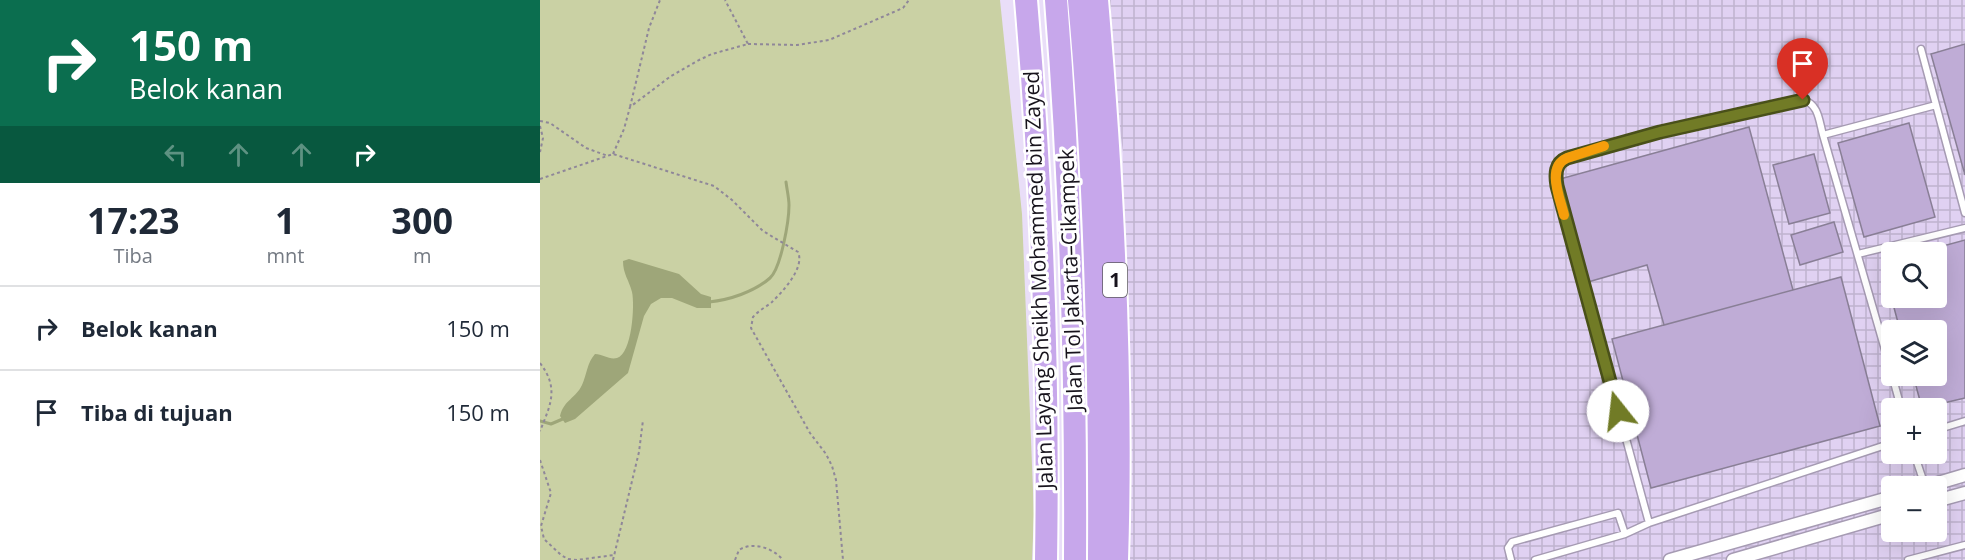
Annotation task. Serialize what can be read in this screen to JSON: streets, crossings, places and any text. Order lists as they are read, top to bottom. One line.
{"streets":{"highway":["Jalan Layang Sheikh Mohammed bin Zayed","Jalan Tol Jakarta–Cikampek","1"]},"page":{"turn":["150 m","Belok kanan"],"eta":["17:23","Tiba","1","mnt","300","m"],"map_buttons":["+","−"],"list":[{"name":"Belok kanan","value":"150 m"},{"name":"Tiba di tujuan","value":"150 m"}]}}
